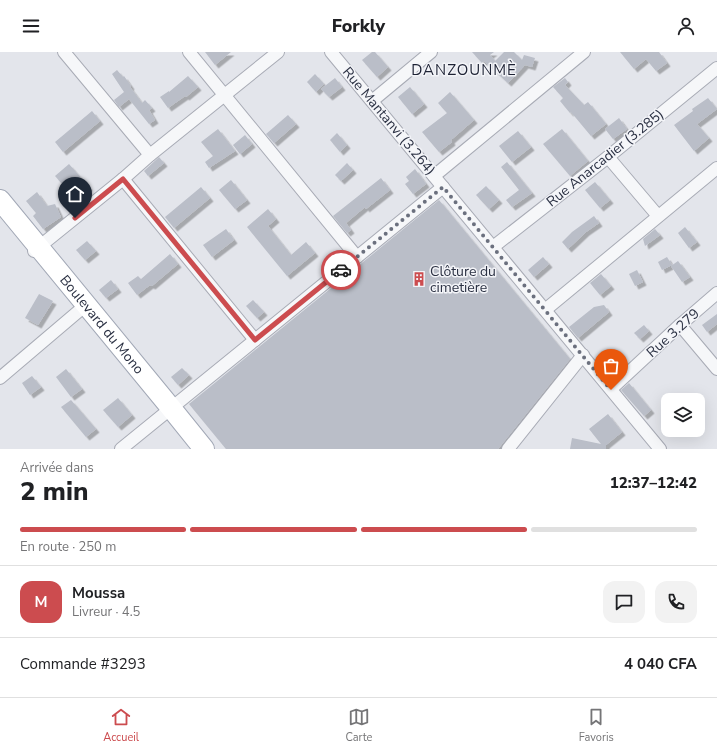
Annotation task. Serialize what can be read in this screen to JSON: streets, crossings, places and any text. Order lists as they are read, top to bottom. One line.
{"streets":{"main road":["Boulevard du Mono"],"street":["Rue Mantanvi (3.264)","Rue Anarcadier (3.285)","Rue 3.279"]},"crossings":[["Rue Mantanvi (3.264)","Rue Anarcadier (3.285)"],["Rue Mantanvi (3.264)","Rue 3.279"]],"districts":["DANZOUNMÈ"],"places":{"building":["Clôture du cimetière"]},"page":{"header":"Forkly","heading":["2 min","Arrivée dans","12:37–12:42"],"panel":["Moussa","Livreur · 4.5","Commande #3293","4 040 CFA"],"bar":"En route · 250 m","round":"M","tabs":["Accueil","Carte","Favoris"]}}
